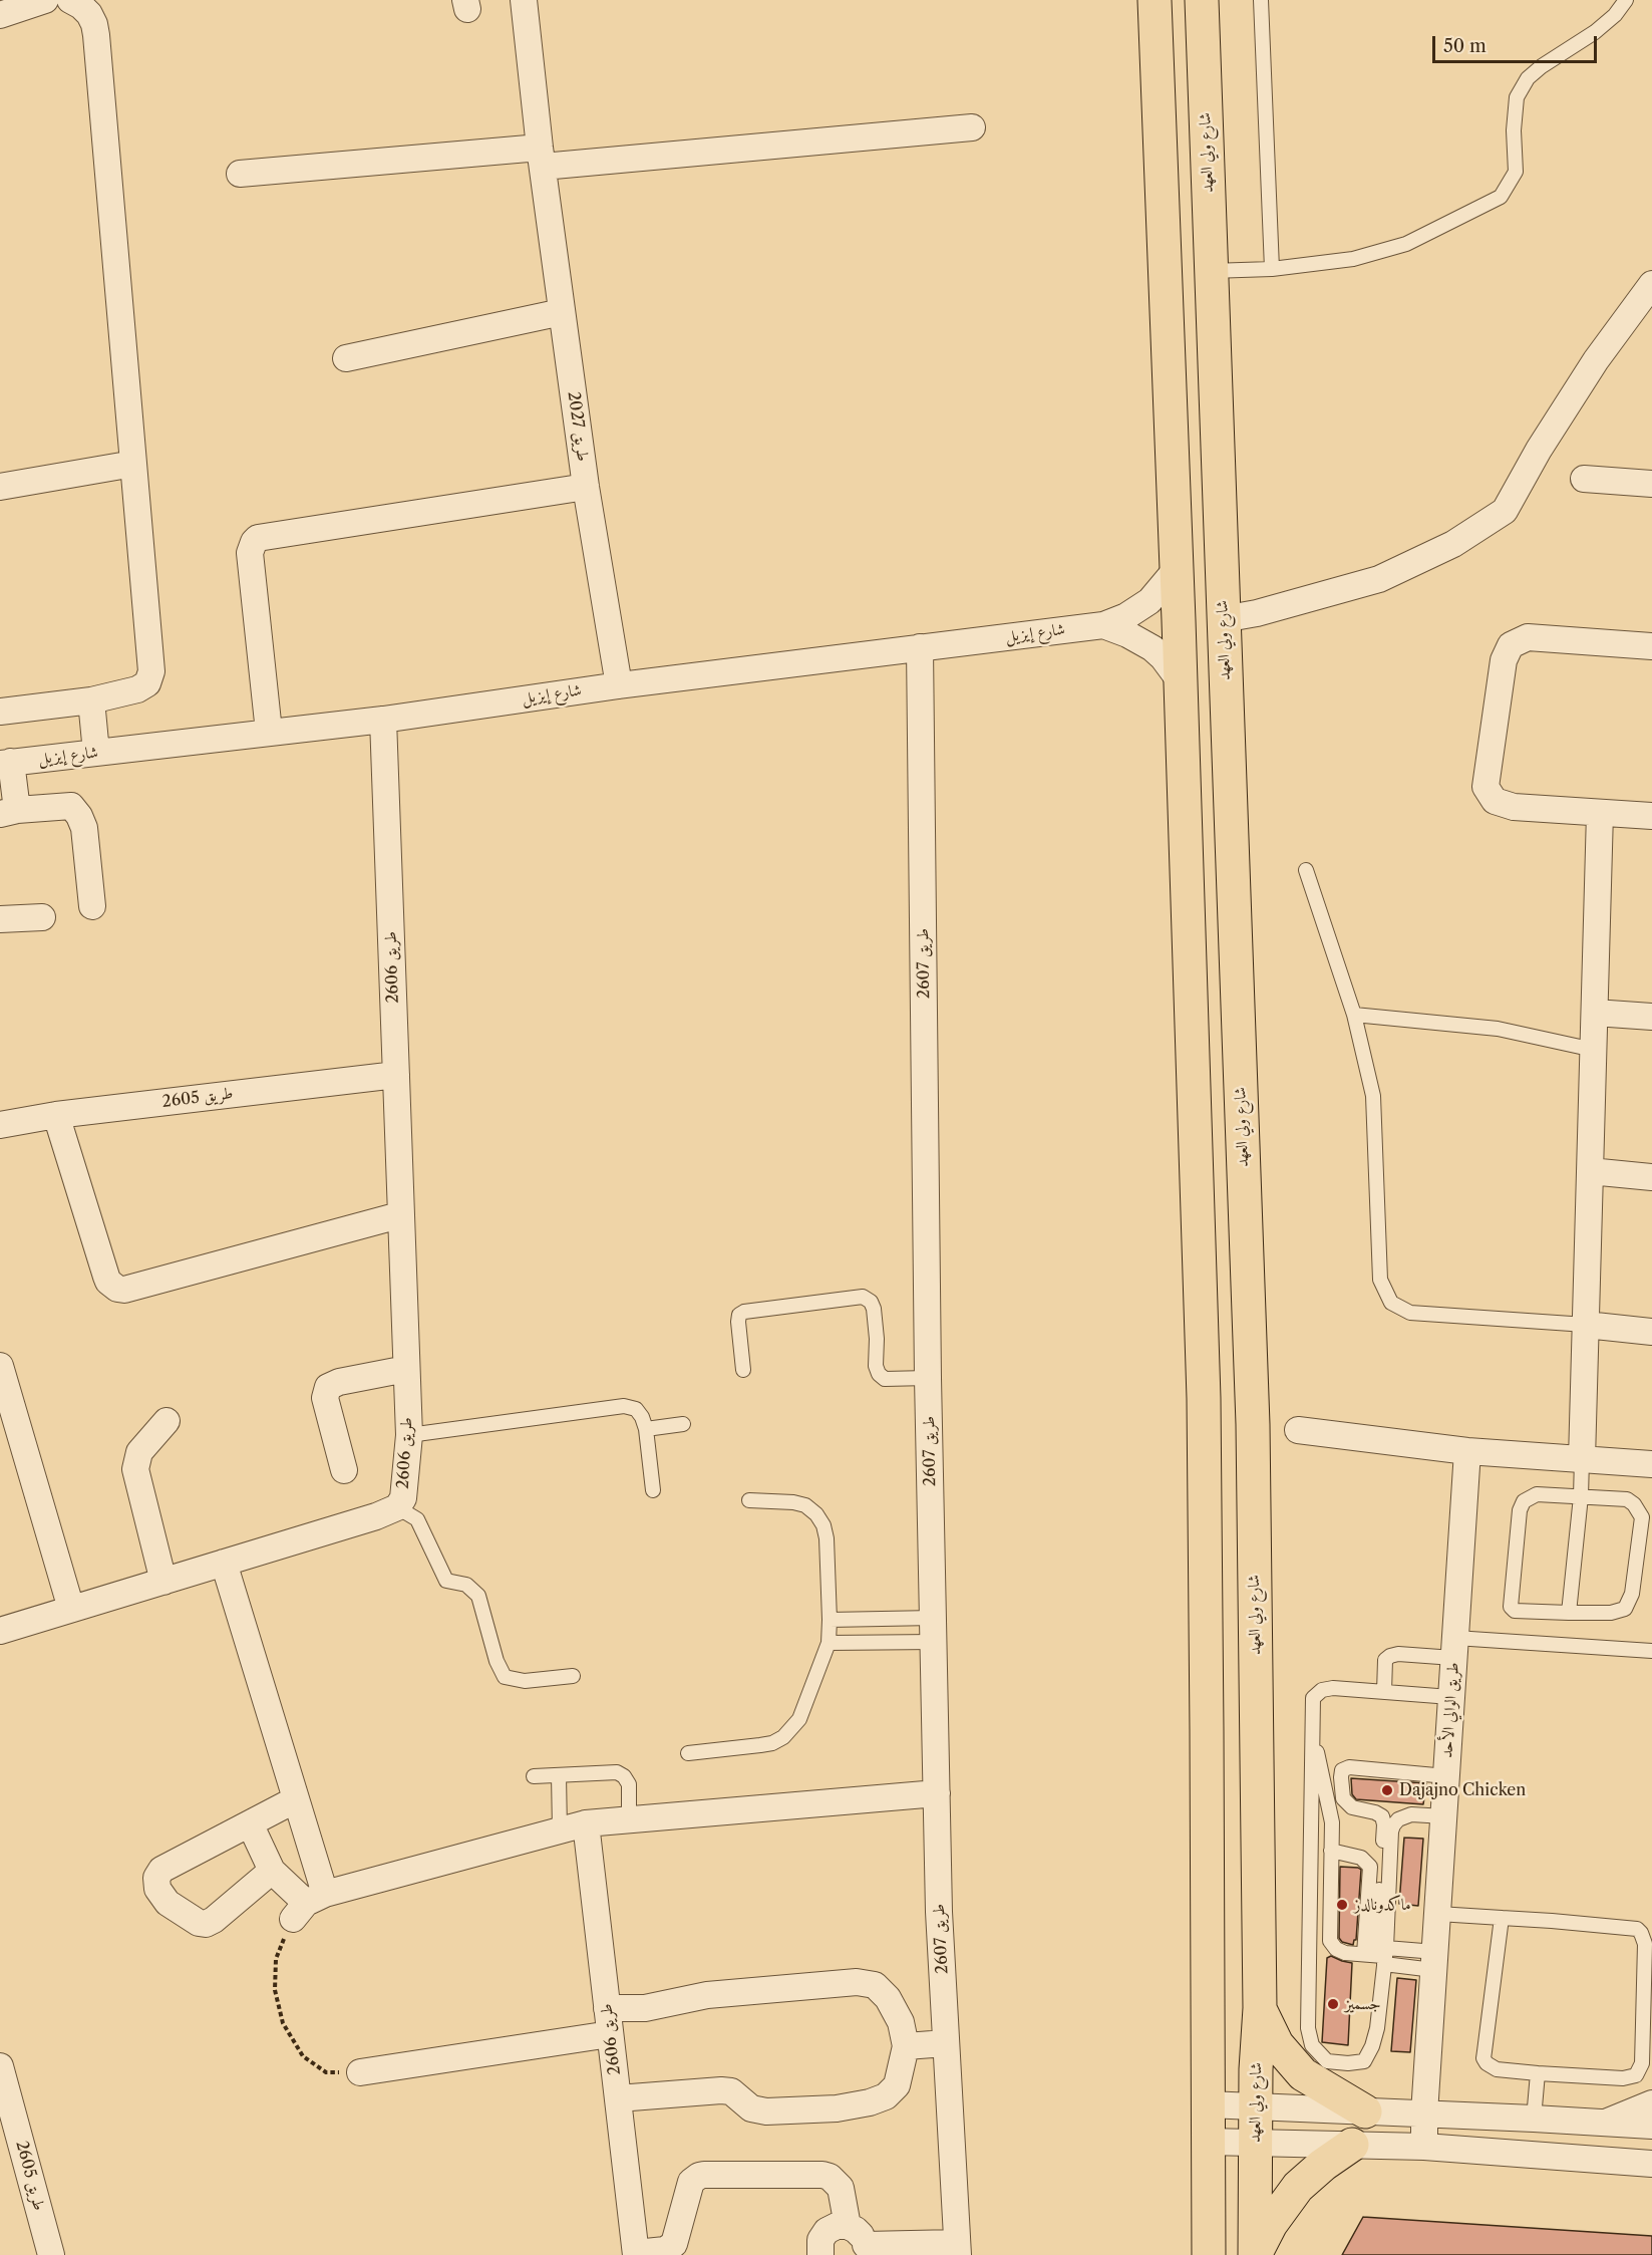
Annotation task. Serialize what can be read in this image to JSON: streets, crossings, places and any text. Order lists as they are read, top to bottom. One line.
{"streets":{"main road":["شارع ولي العهد"],"street":["طريق 2027","شارع إيزيل","طريق 2607","طريق 2606","طريق 2605","طريق الوالي الأحد"]},"crossings":[["طريق 2027","شارع إيزيل"],["شارع إيزيل","طريق 2607"],["شارع إيزيل","طريق 2606"],["طريق 2606","طريق 2605"]],"places":["Dajajno Chicken","ماكدونالدز","جسميز"],"scale_bar":"50 m"}
